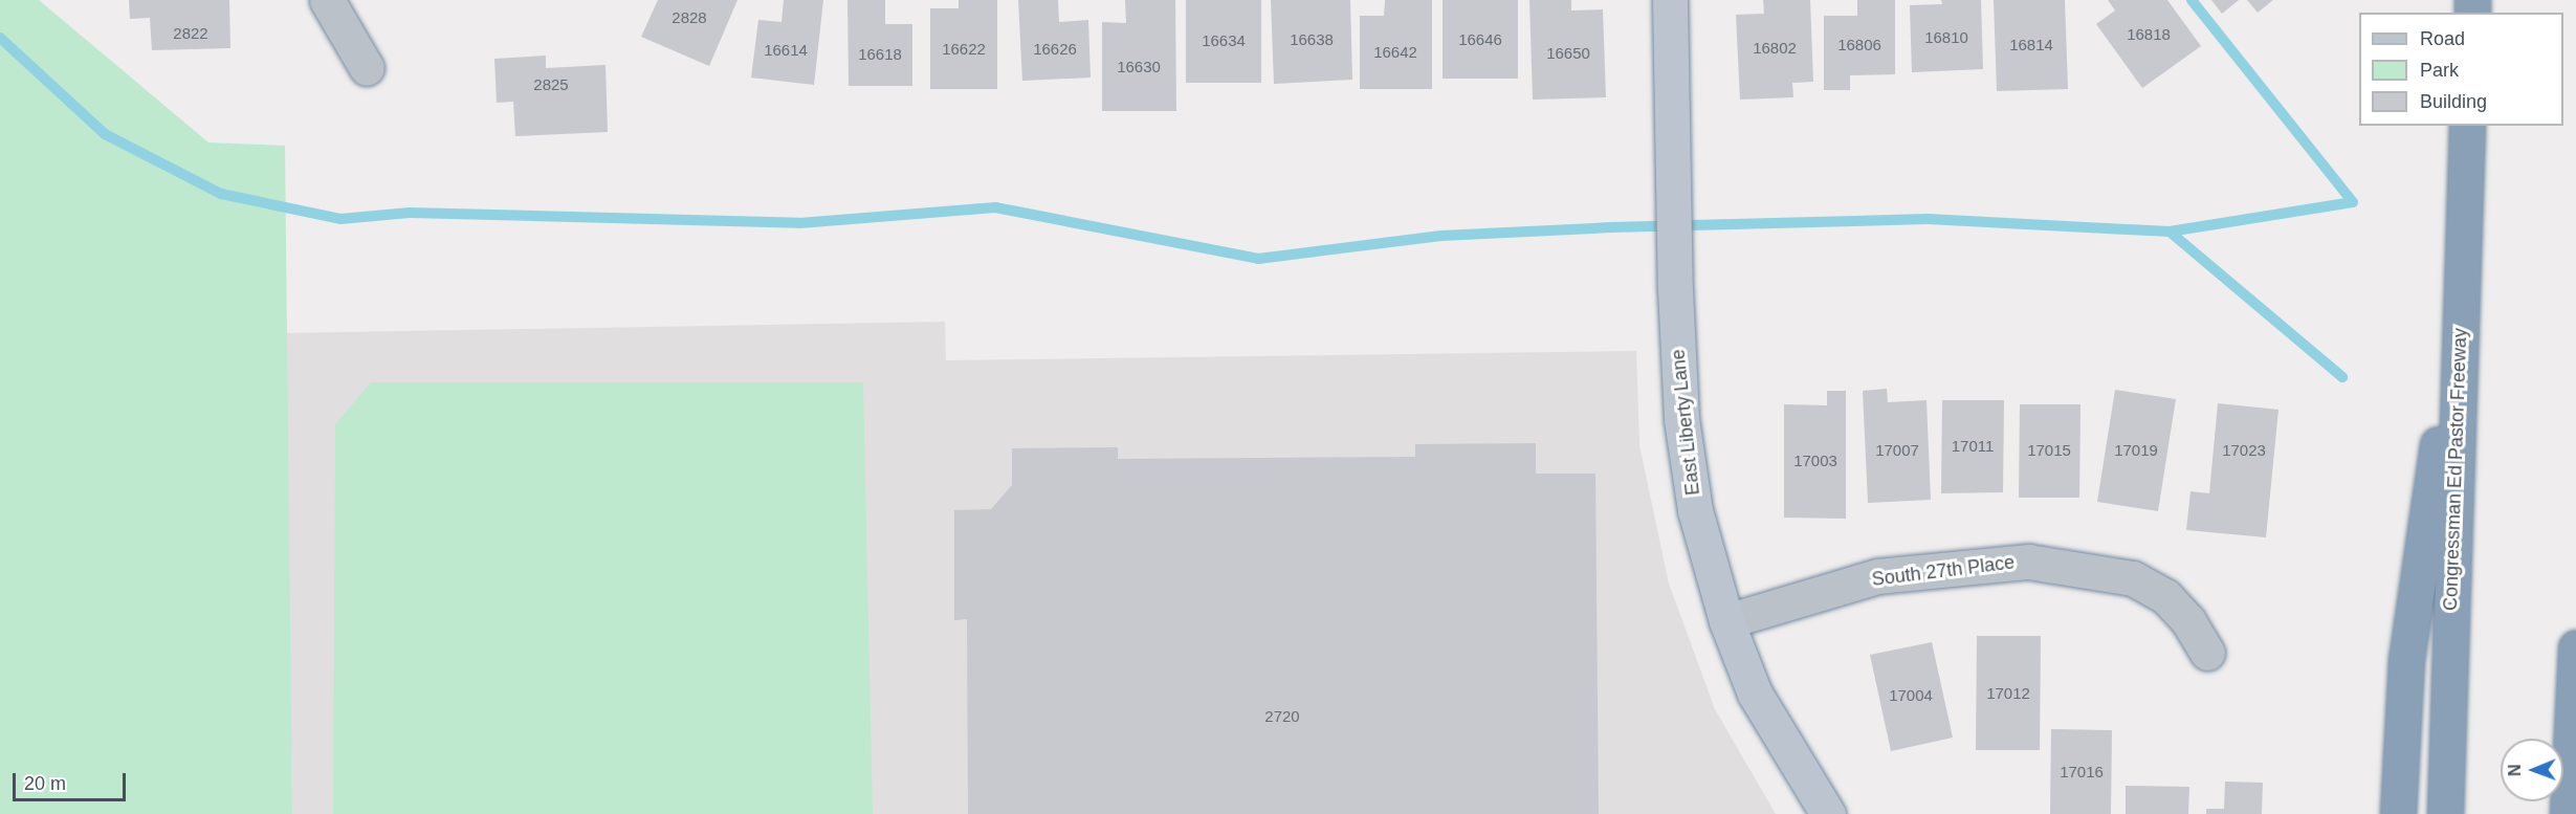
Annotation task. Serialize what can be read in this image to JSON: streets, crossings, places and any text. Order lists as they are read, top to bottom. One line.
{"streets":{"highway":["Congressman Ed Pastor Freeway"],"street":["East Liberty Lane","South 27th Place"]},"crossings":[["East Liberty Lane","South 27th Place"]],"house_numbers":["2828","2822","16818","16810","16638","16646","16634","16806","16814","16802","16622","16626","16614","16642","16650","16618","16630","2825","17011","17007","17015","17019","17023","17003","17012","17004","2720","17016"],"legend":["Road","Park","Building"],"scale_bar":"20 m","north":"left"}
